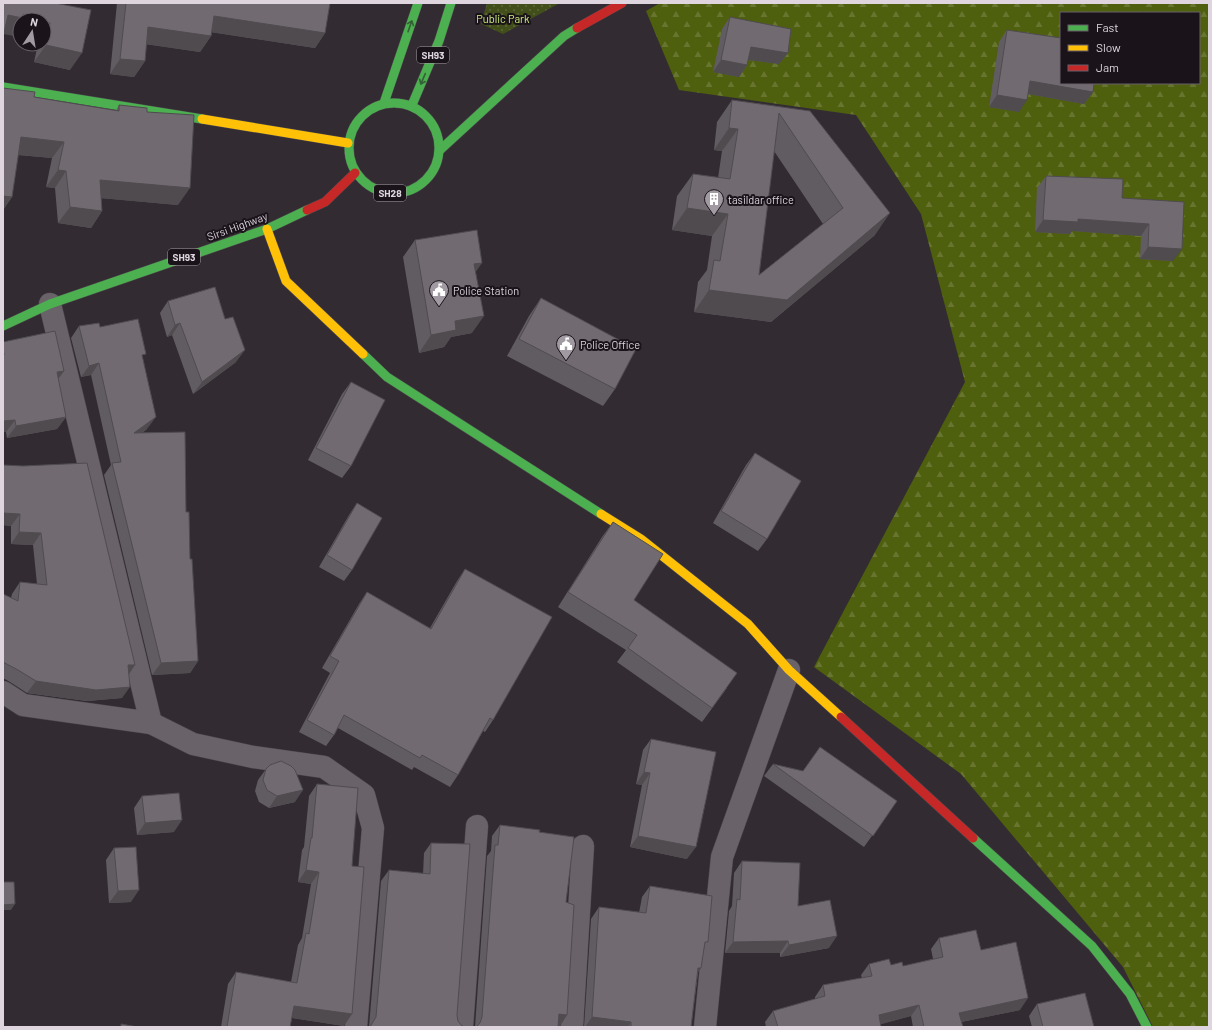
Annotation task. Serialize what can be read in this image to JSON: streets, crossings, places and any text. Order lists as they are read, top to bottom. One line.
{"streets":{"main road":["SH93","SH28","Sirsi Highway"]},"crossings":[["SH93","SH28"],["SH93","Sirsi Highway"],["SH28","Sirsi Highway"]],"parks":["Public Park"],"places":{"building":["tasildar office"],"public building":["Police Station","Police Office"]},"legend":["Fast","Slow","Jam"],"north":"top"}
